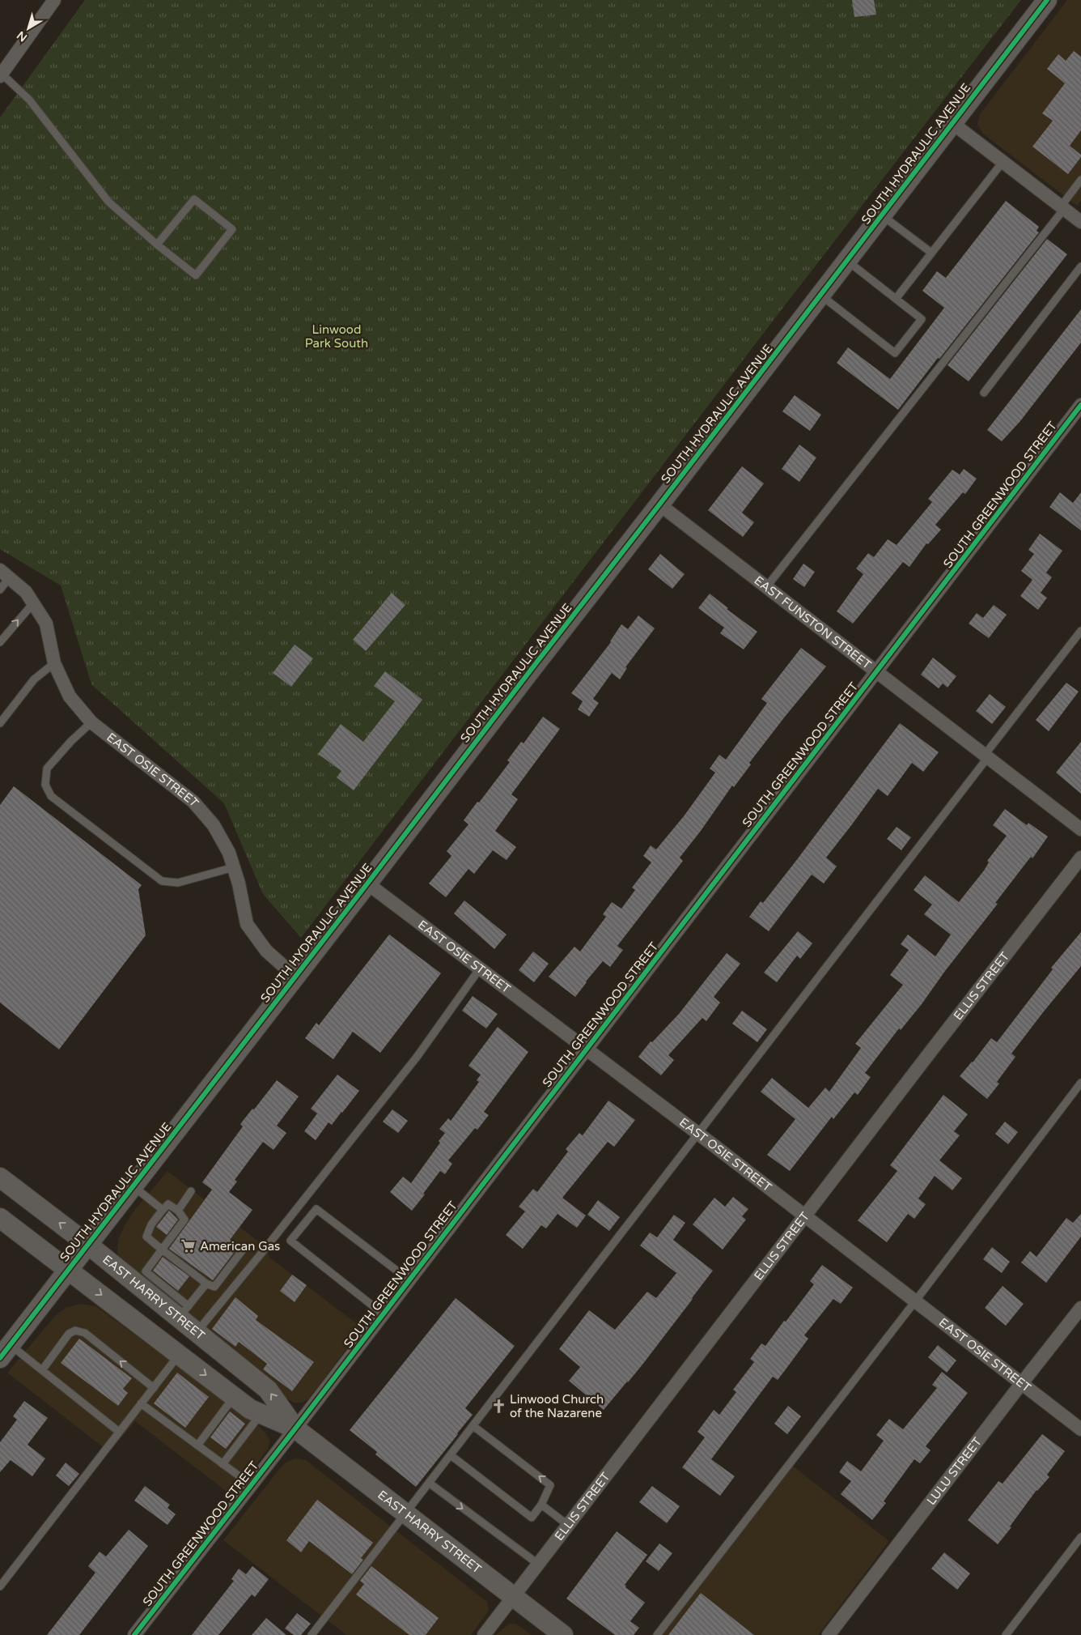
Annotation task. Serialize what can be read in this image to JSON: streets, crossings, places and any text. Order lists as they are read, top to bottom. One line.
{"streets":{"street":["SOUTH HYDRAULIC AVENUE","SOUTH GREENWOOD STREET","EAST FUNSTON STREET","EAST OSIE STREET","ELLIS STREET","EAST HARRY STREET","LULU STREET"]},"crossings":[["SOUTH HYDRAULIC AVENUE","EAST FUNSTON STREET"],["SOUTH HYDRAULIC AVENUE","EAST OSIE STREET"],["SOUTH HYDRAULIC AVENUE","EAST HARRY STREET"],["SOUTH GREENWOOD STREET","EAST FUNSTON STREET"],["SOUTH GREENWOOD STREET","EAST OSIE STREET"],["SOUTH GREENWOOD STREET","EAST HARRY STREET"],["EAST OSIE STREET","ELLIS STREET"],["EAST OSIE STREET","LULU STREET"],["ELLIS STREET","EAST HARRY STREET"]],"parks":["Linwood Park South"],"places":{"supermarket":["American Gas"],"church":["Linwood Church of the Nazarene"]},"north":"bottom left"}
